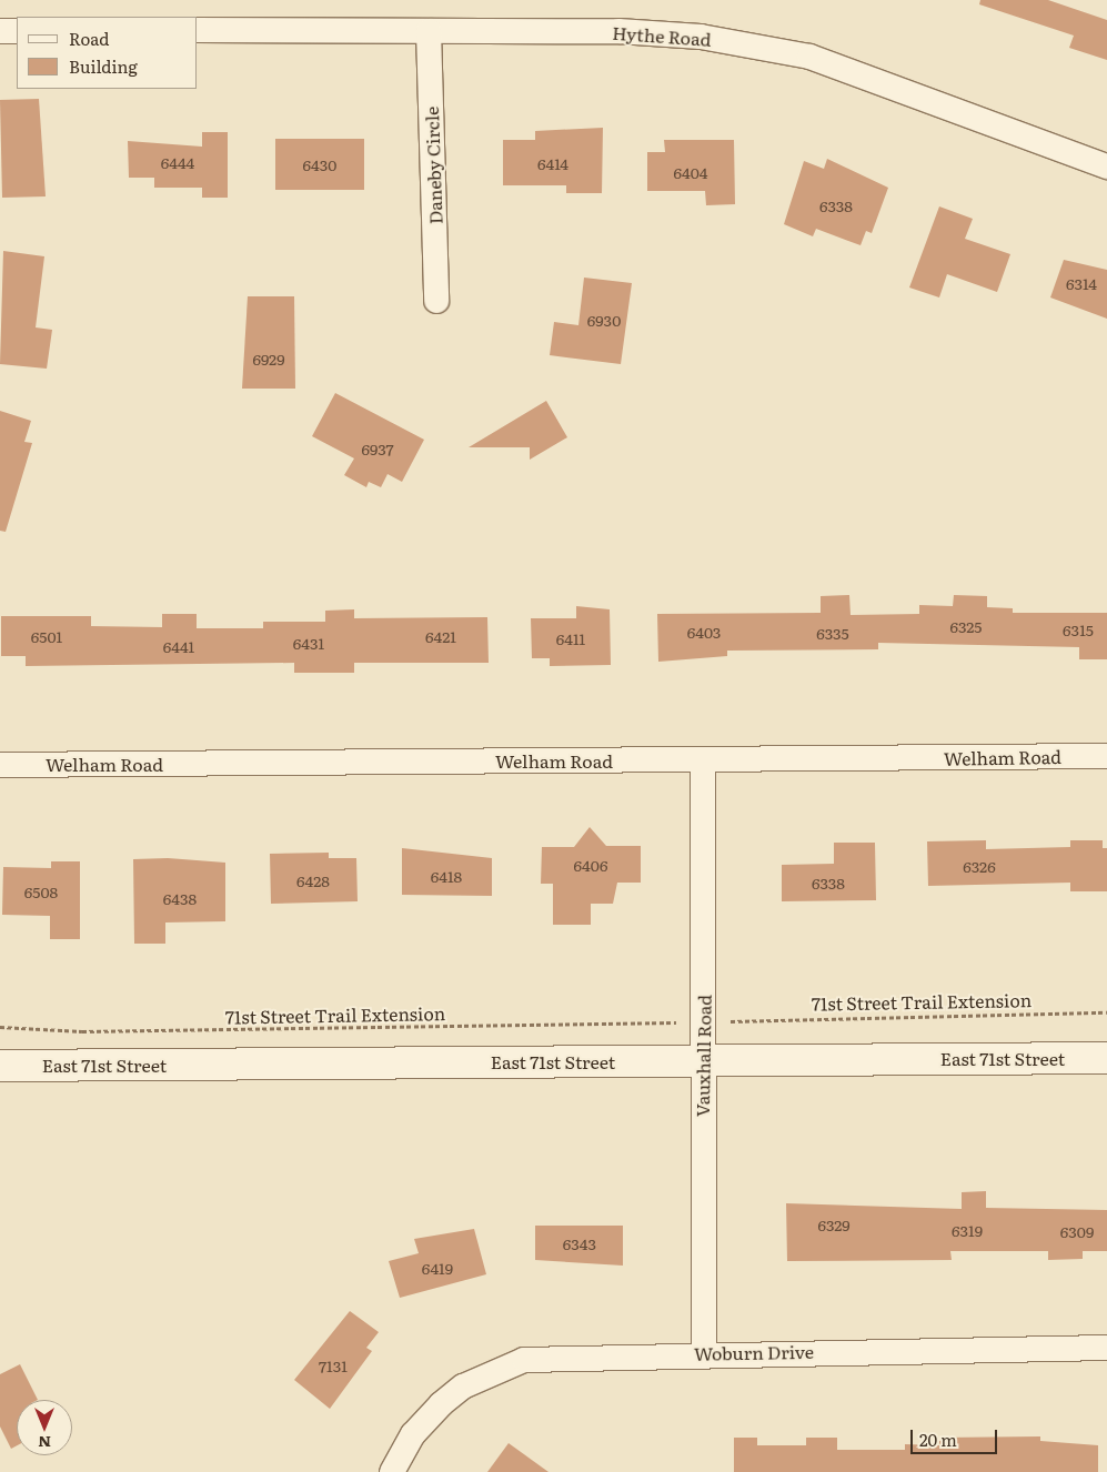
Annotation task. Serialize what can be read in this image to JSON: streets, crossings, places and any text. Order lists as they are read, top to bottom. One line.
{"streets":{"main road":["East 71st Street"],"street":["Hythe Road","Daneby Circle","Welham Road","Vauxhall Road","Woburn Drive"],"path":["71st Street Trail Extension"]},"crossings":[["Hythe Road","Daneby Circle"],["Welham Road","Vauxhall Road"],["Vauxhall Road","East 71st Street"],["Vauxhall Road","Woburn Drive"]],"house_numbers":["6444","6414","6430","6404","6338","6314","6930","6929","6937","6325","6315","6403","6335","6501","6421","6411","6431","6441","6406","6326","6418","6428","6338","6508","6438","6329","6319","6309","6343","6419","7131"],"legend":["Road","Building"],"scale_bar":"20 m","north":"bottom"}
